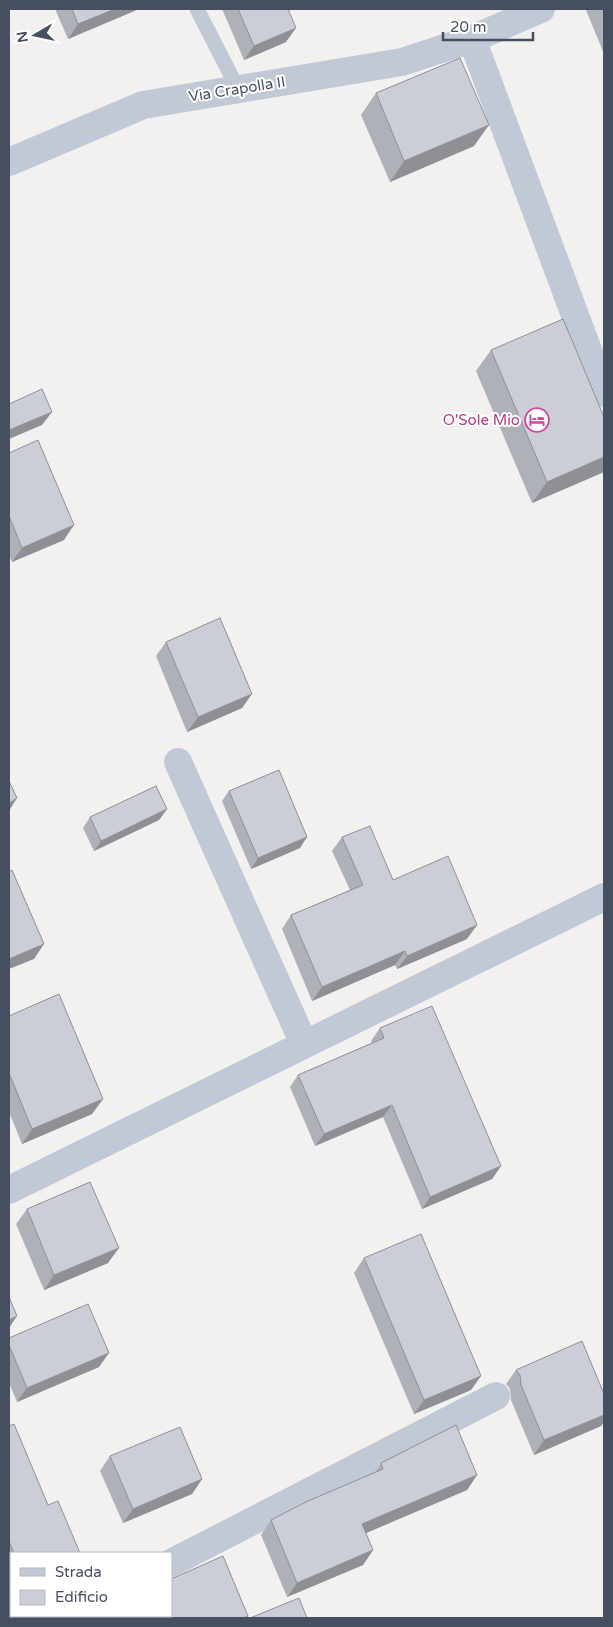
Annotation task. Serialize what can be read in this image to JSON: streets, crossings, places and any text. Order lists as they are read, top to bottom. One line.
{"streets":{"street":["Via Crapolla II"]},"places":{"hotel":["O'Sole Mio"]},"legend":["Strada","Edificio"],"scale_bar":"20 m","north":"left"}
